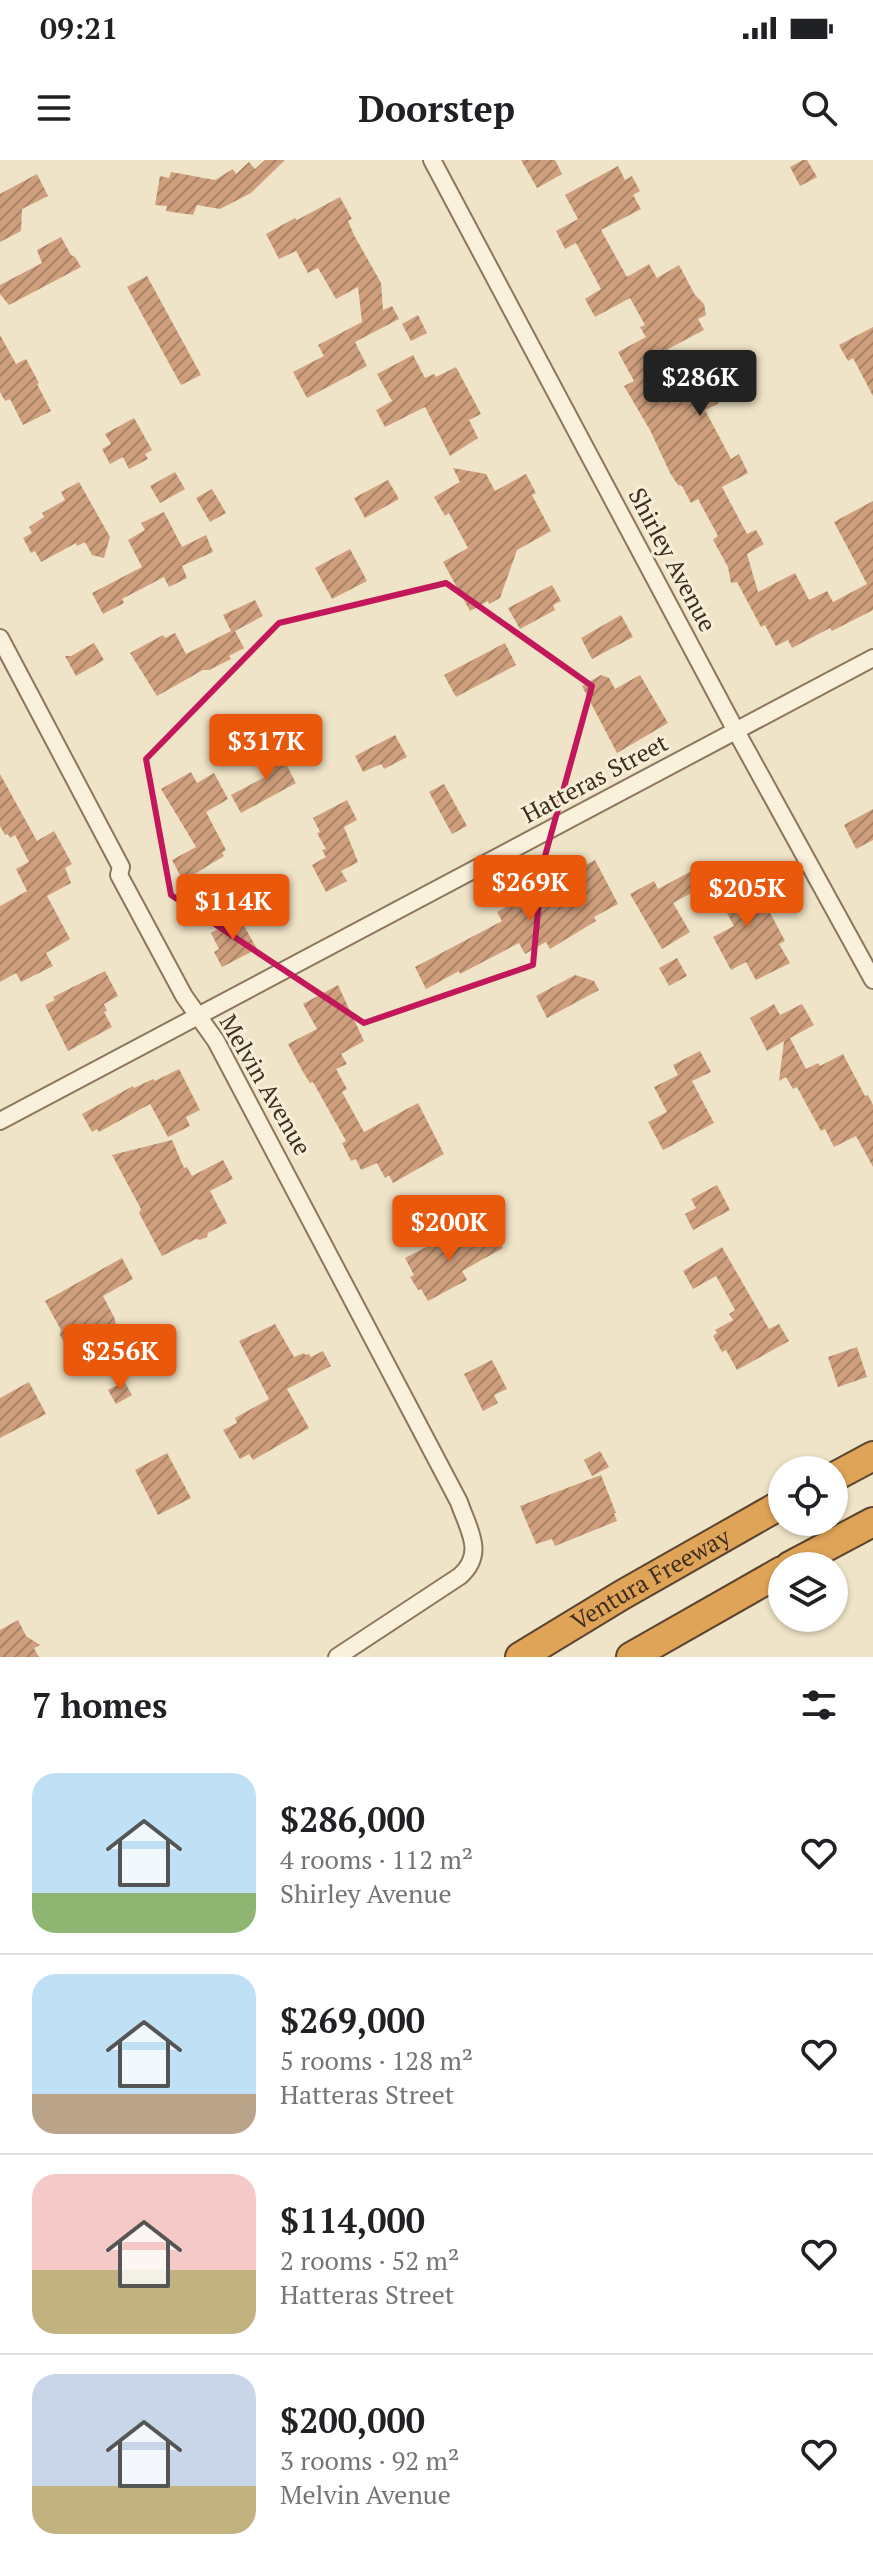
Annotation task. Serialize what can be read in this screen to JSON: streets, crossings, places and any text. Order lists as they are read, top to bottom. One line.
{"streets":{"highway":["Ventura Freeway"],"street":["Shirley Avenue","Hatteras Street","Melvin Avenue"]},"crossings":[["Shirley Avenue","Hatteras Street"],["Hatteras Street","Melvin Avenue"]],"page":{"status":"09:21","header":"Doorstep","price":["$286K","$317K","$269K","$205K","$114K","$200K","$256K"],"heading":"7 homes","list":[{"name":"$286,000","note":"4 rooms · 112 m² · Shirley Avenue"},{"name":"$269,000","note":"5 rooms · 128 m² · Hatteras Street"},{"name":"$114,000","note":"2 rooms · 52 m² · Hatteras Street"},{"name":"$200,000","note":"3 rooms · 92 m² · Melvin Avenue"}]}}
